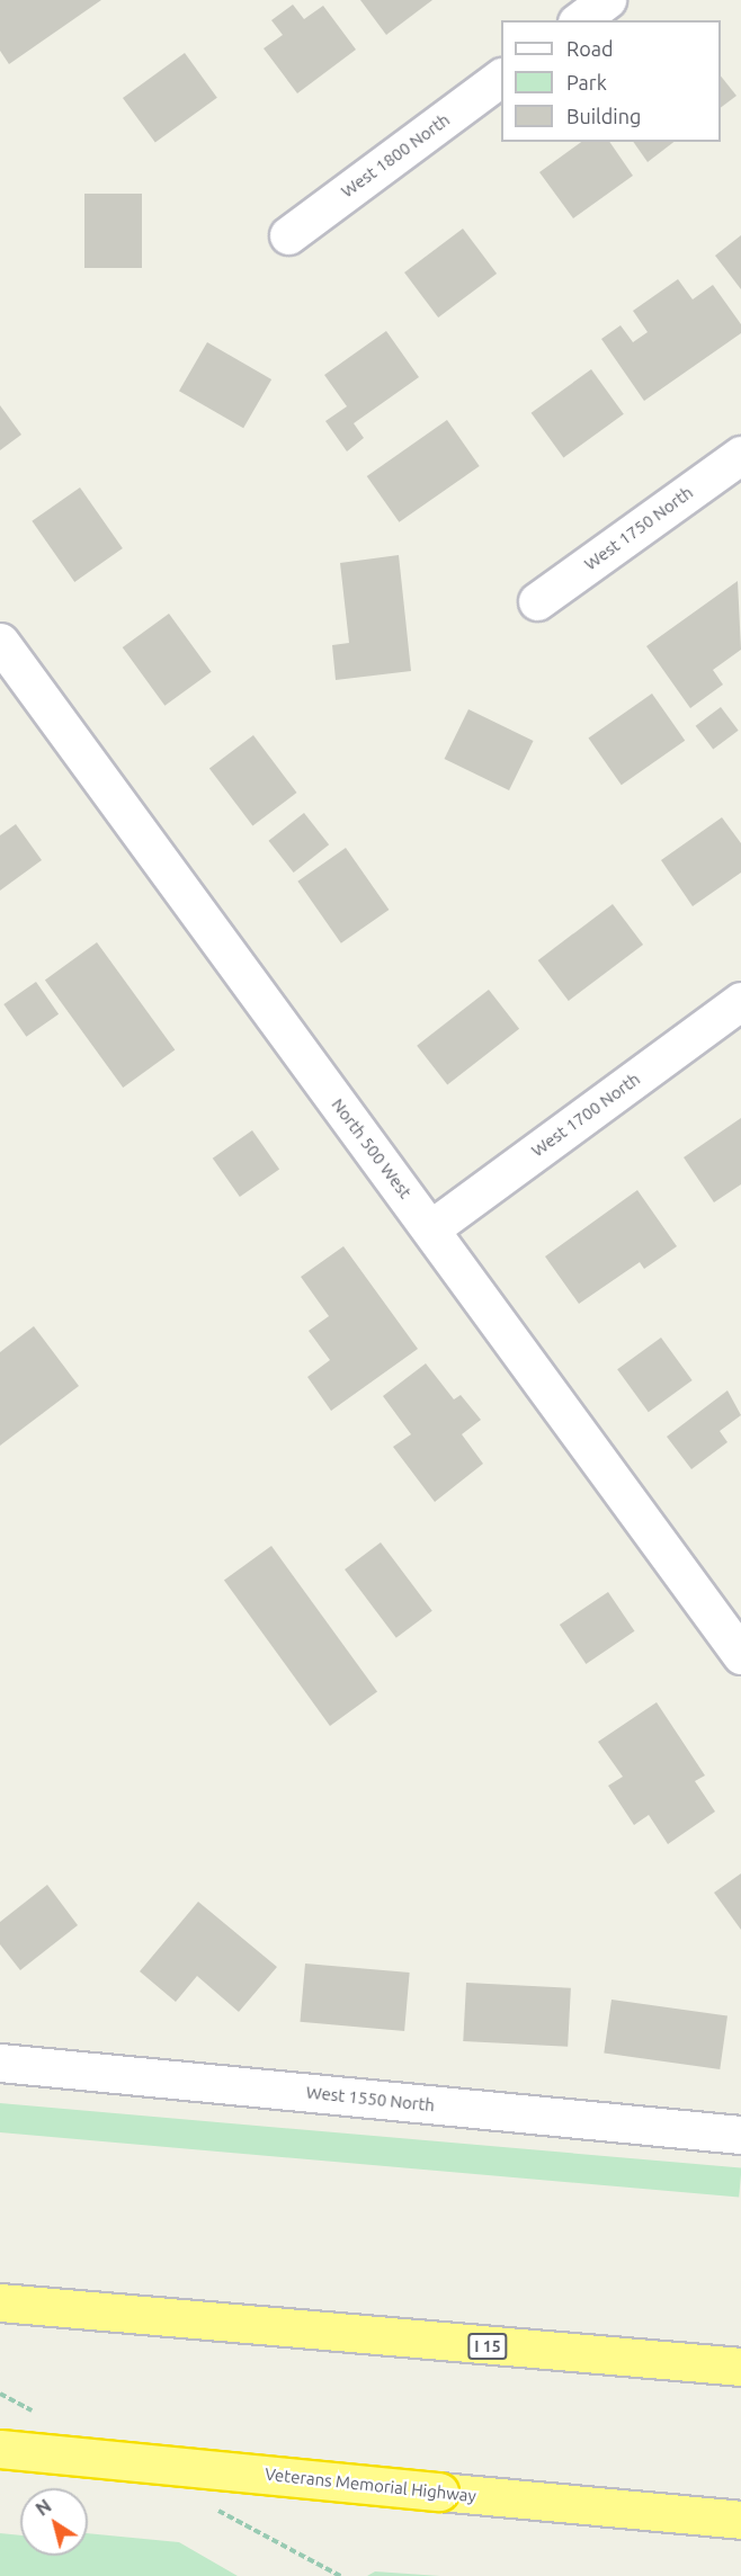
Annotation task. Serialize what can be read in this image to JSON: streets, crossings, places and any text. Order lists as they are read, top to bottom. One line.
{"streets":{"highway":["I 15","Veterans Memorial Highway"],"street":["West 1800 North","West 1750 North","West 1700 North","North 500 West","West 1550 North"]},"crossings":[["West 1700 North","North 500 West"]],"legend":["Road","Park","Building"],"north":"top left"}
